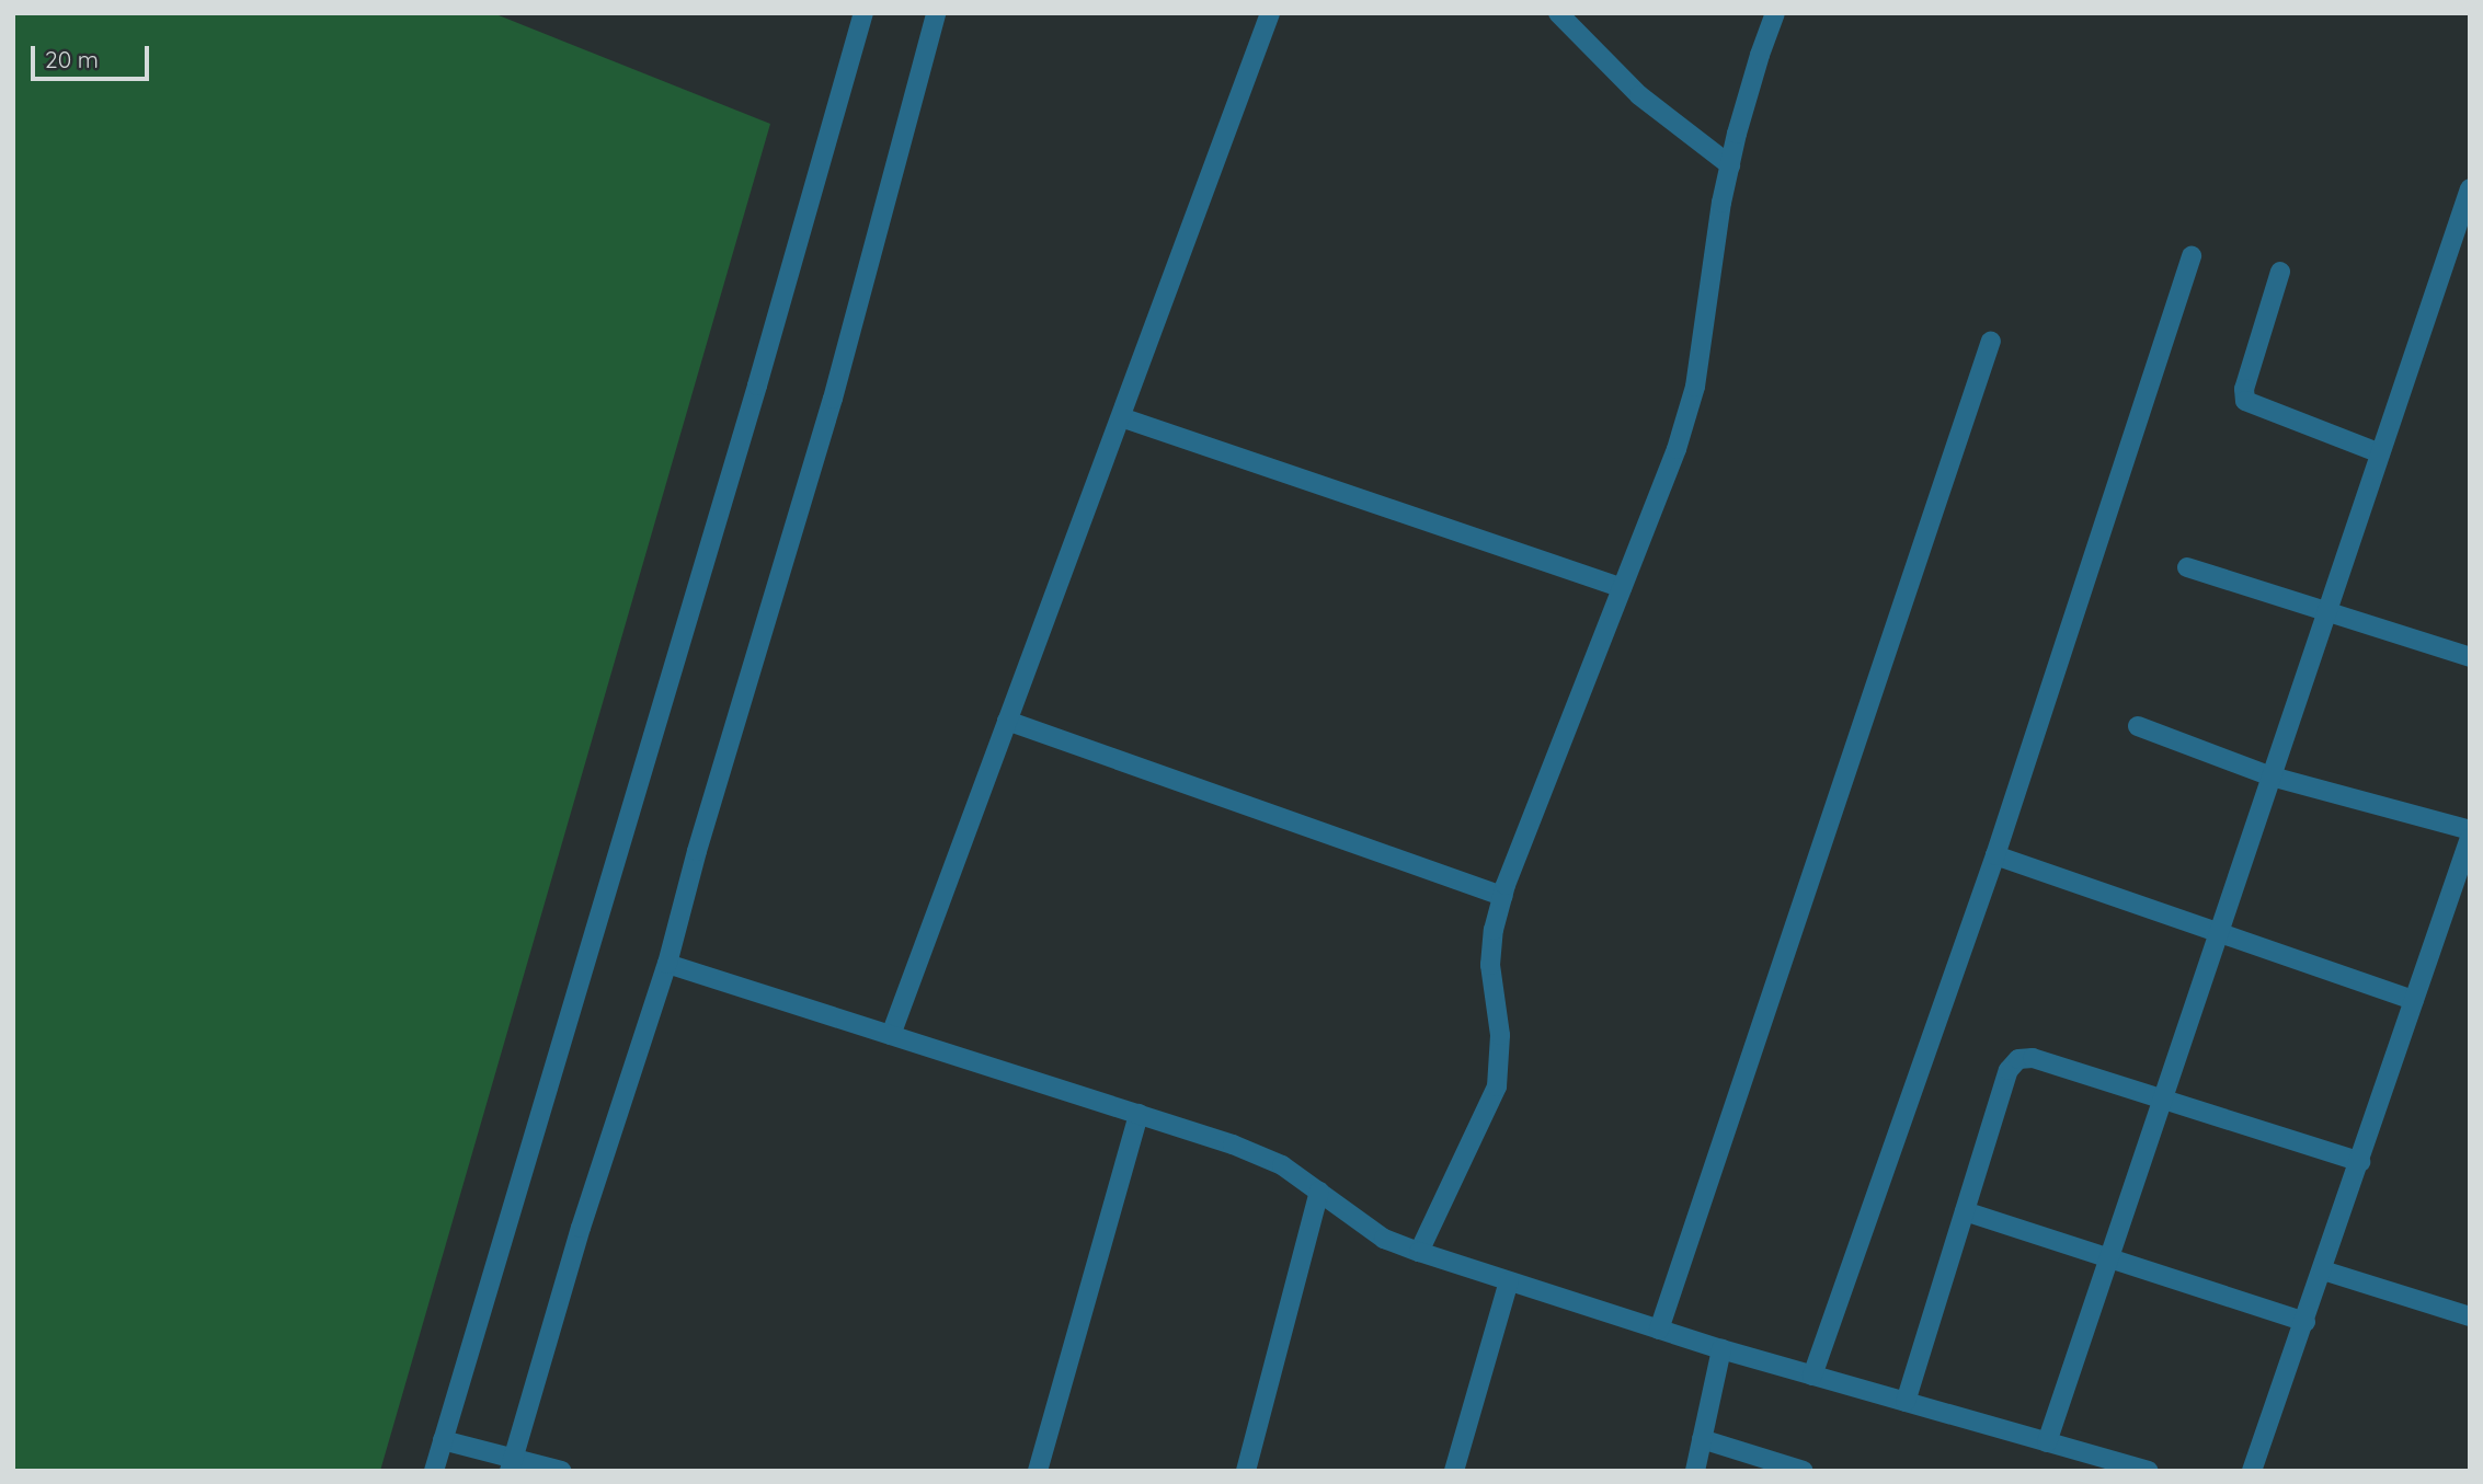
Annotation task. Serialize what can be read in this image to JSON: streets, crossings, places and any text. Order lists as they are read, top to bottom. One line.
{"scale_bar":"20 m"}
